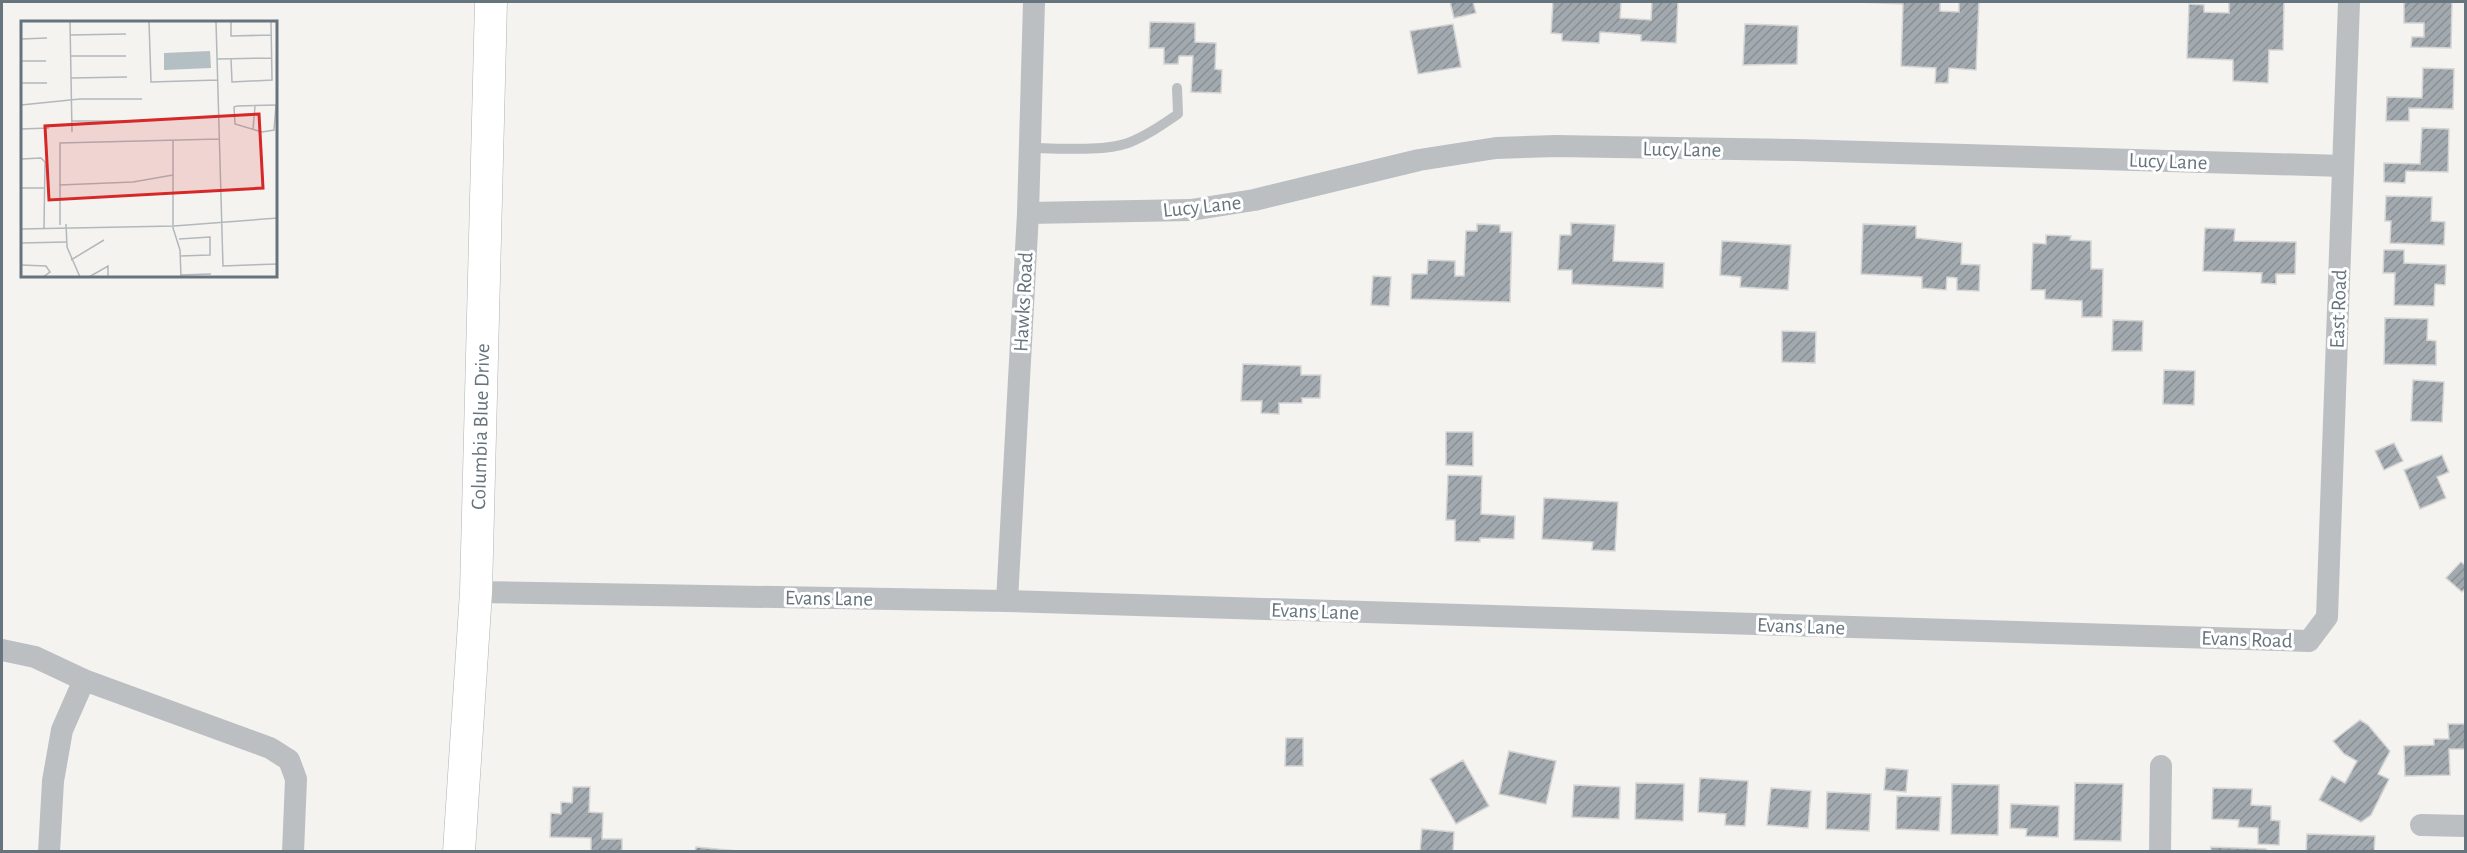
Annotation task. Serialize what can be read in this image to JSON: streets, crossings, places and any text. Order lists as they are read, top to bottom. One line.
{"streets":{"street":["Lucy Lane","Hawks Road","East Road","Columbia Blue Drive","Evans Lane","Evans Road"]},"crossings":[["Lucy Lane","Hawks Road"],["Lucy Lane","East Road"],["Hawks Road","Evans Lane"],["East Road","Evans Road"],["Columbia Blue Drive","Evans Lane"],["Evans Lane","Evans Road"]]}
